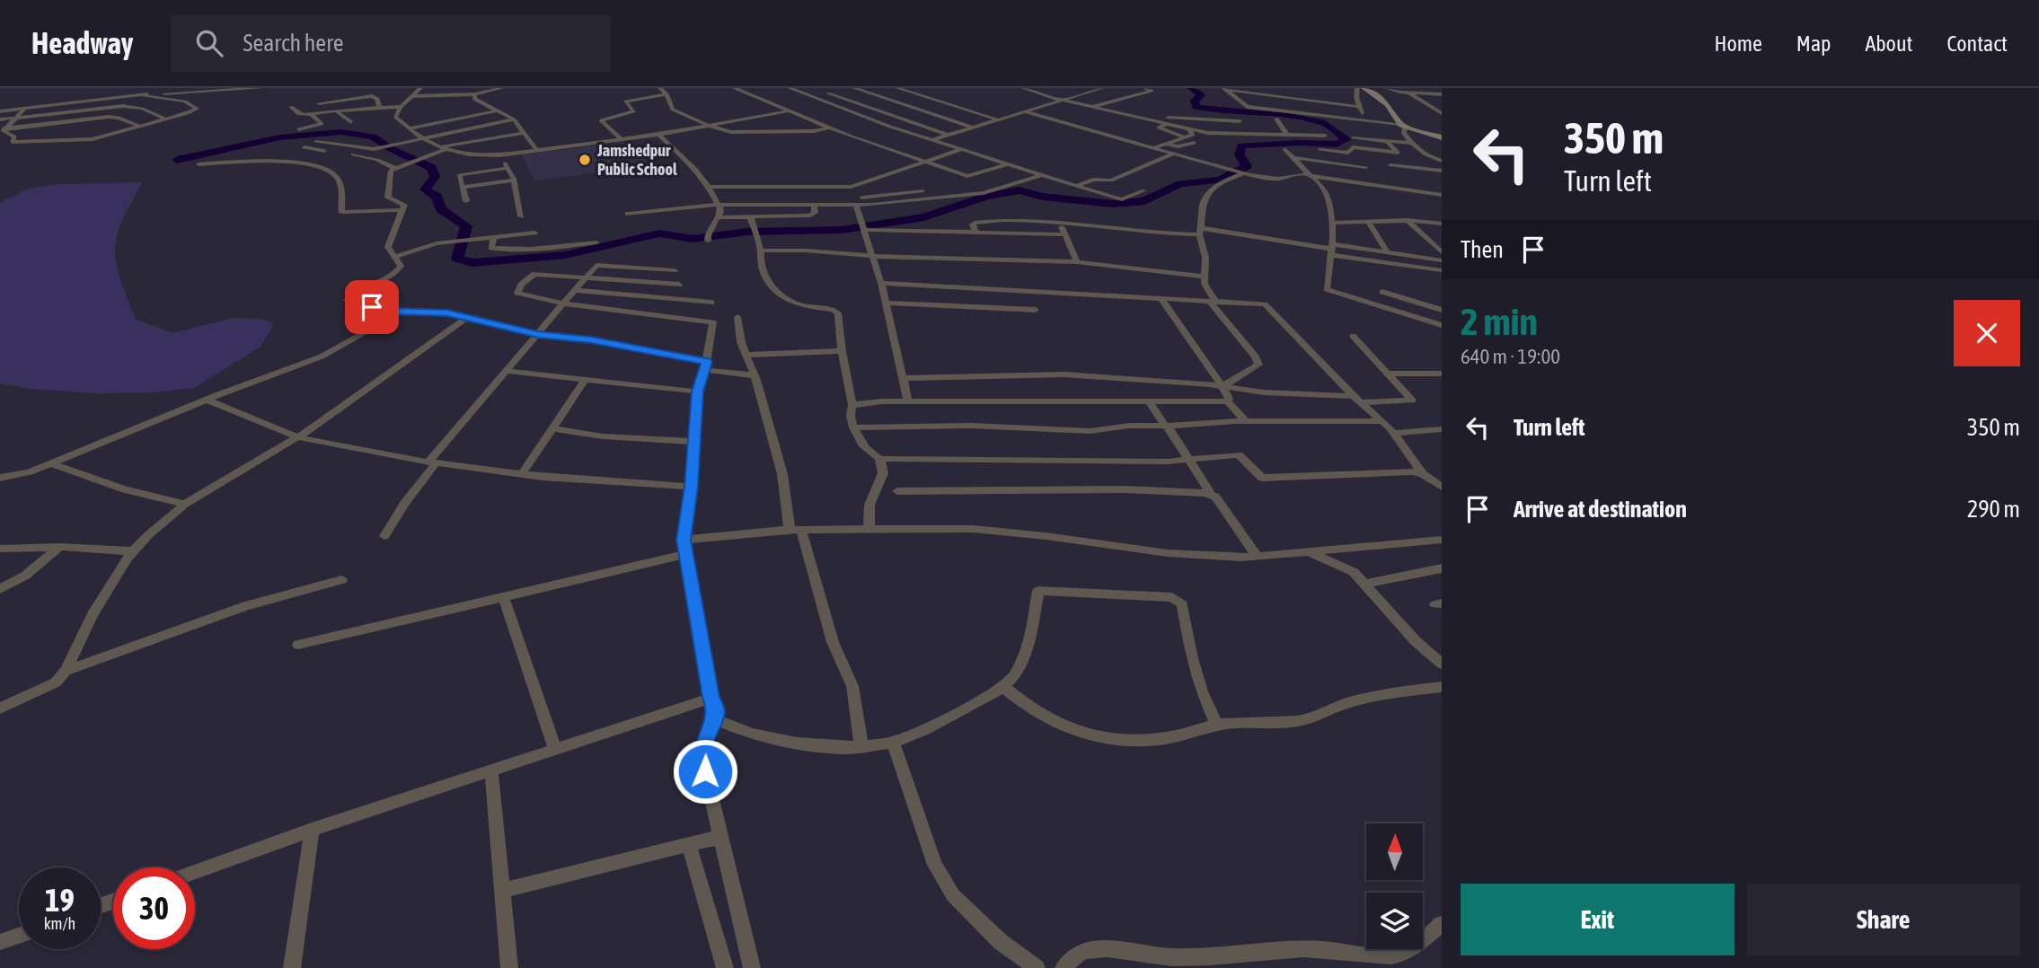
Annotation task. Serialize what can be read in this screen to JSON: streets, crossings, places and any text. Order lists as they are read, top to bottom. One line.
{"places":["Jamshedpur Public School"],"north":"top","page":{"header":"Headway","search":"Search here","nav":["Home","Map","About","Contact"],"turn":["350 m","Turn left"],"then":"Then","heading":["2 min","640 m · 19:00"],"list":[{"name":"Turn left","value":"350 m"},{"name":"Arrive at destination","value":"290 m"}],"speed":"19 km/h","limit":"30","buttons":["Exit","Share"]}}
